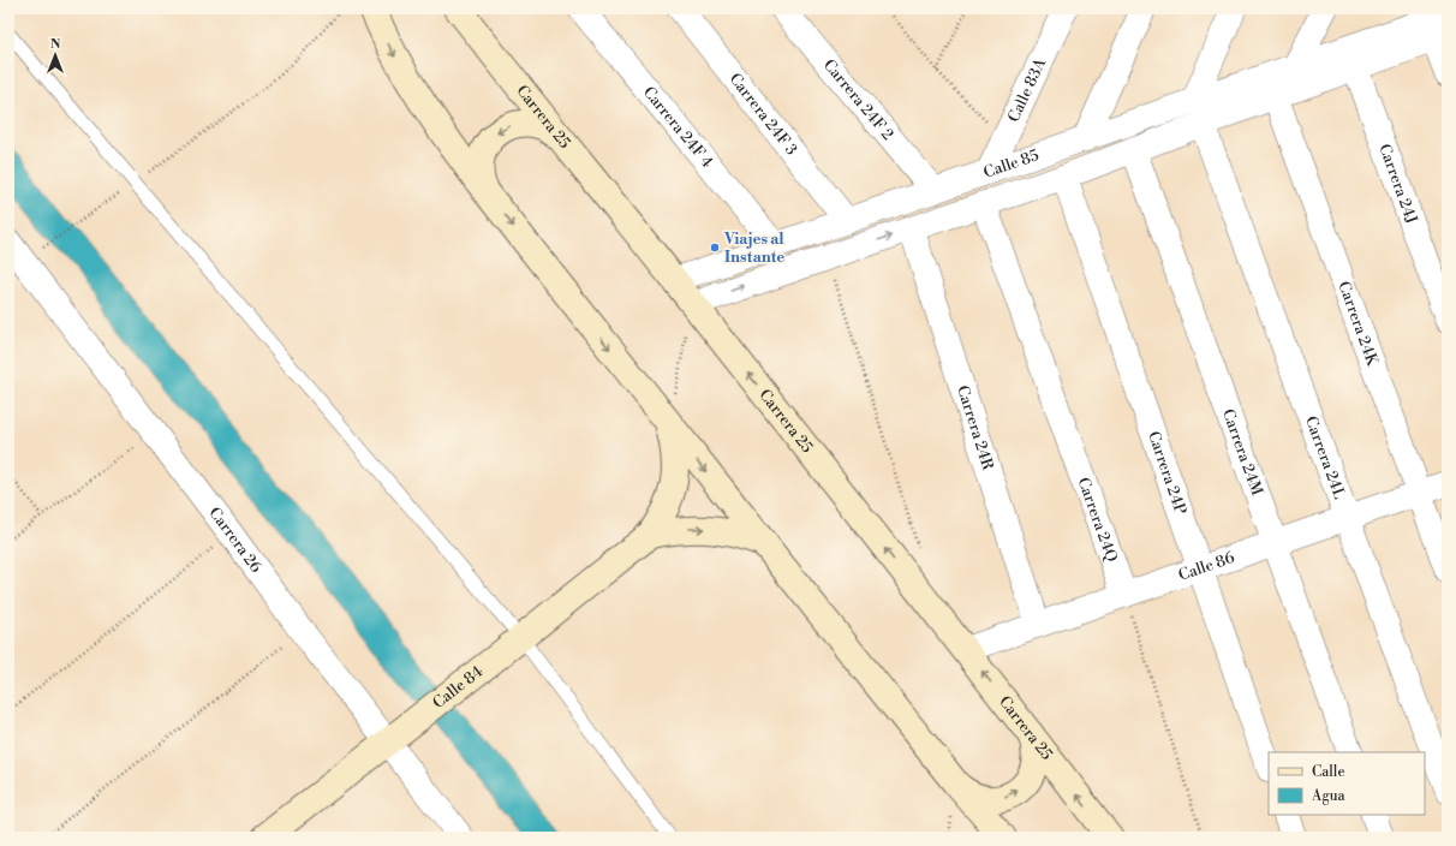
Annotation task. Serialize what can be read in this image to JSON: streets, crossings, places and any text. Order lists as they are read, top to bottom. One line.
{"streets":{"main road":["Carrera 25","Calle 84"],"street":["Calle 83A","Carrera 24F 2","Carrera 24F 3","Carrera 24F 4","Calle 85","Carrera 24J","Carrera 24K","Carrera 24R","Carrera 24M","Carrera 24L","Carrera 24P","Carrera 24Q","Carrera 26","Calle 86"]},"crossings":[["Calle 83A","Calle 85"],["Carrera 24F 2","Calle 85"],["Carrera 24F 3","Calle 85"],["Carrera 25","Calle 85"],["Carrera 25","Calle 86"],["Carrera 24F 4","Calle 85"],["Calle 85","Carrera 24J"],["Calle 85","Carrera 24K"],["Carrera 24K","Calle 86"],["Carrera 24R","Calle 86"],["Carrera 24M","Calle 86"],["Carrera 24L","Calle 86"],["Carrera 24P","Calle 86"],["Carrera 24Q","Calle 86"],["Carrera 26","Calle 84"]],"places":["Viajes al Instante"],"legend":["Calle","Agua"],"north":"top"}
